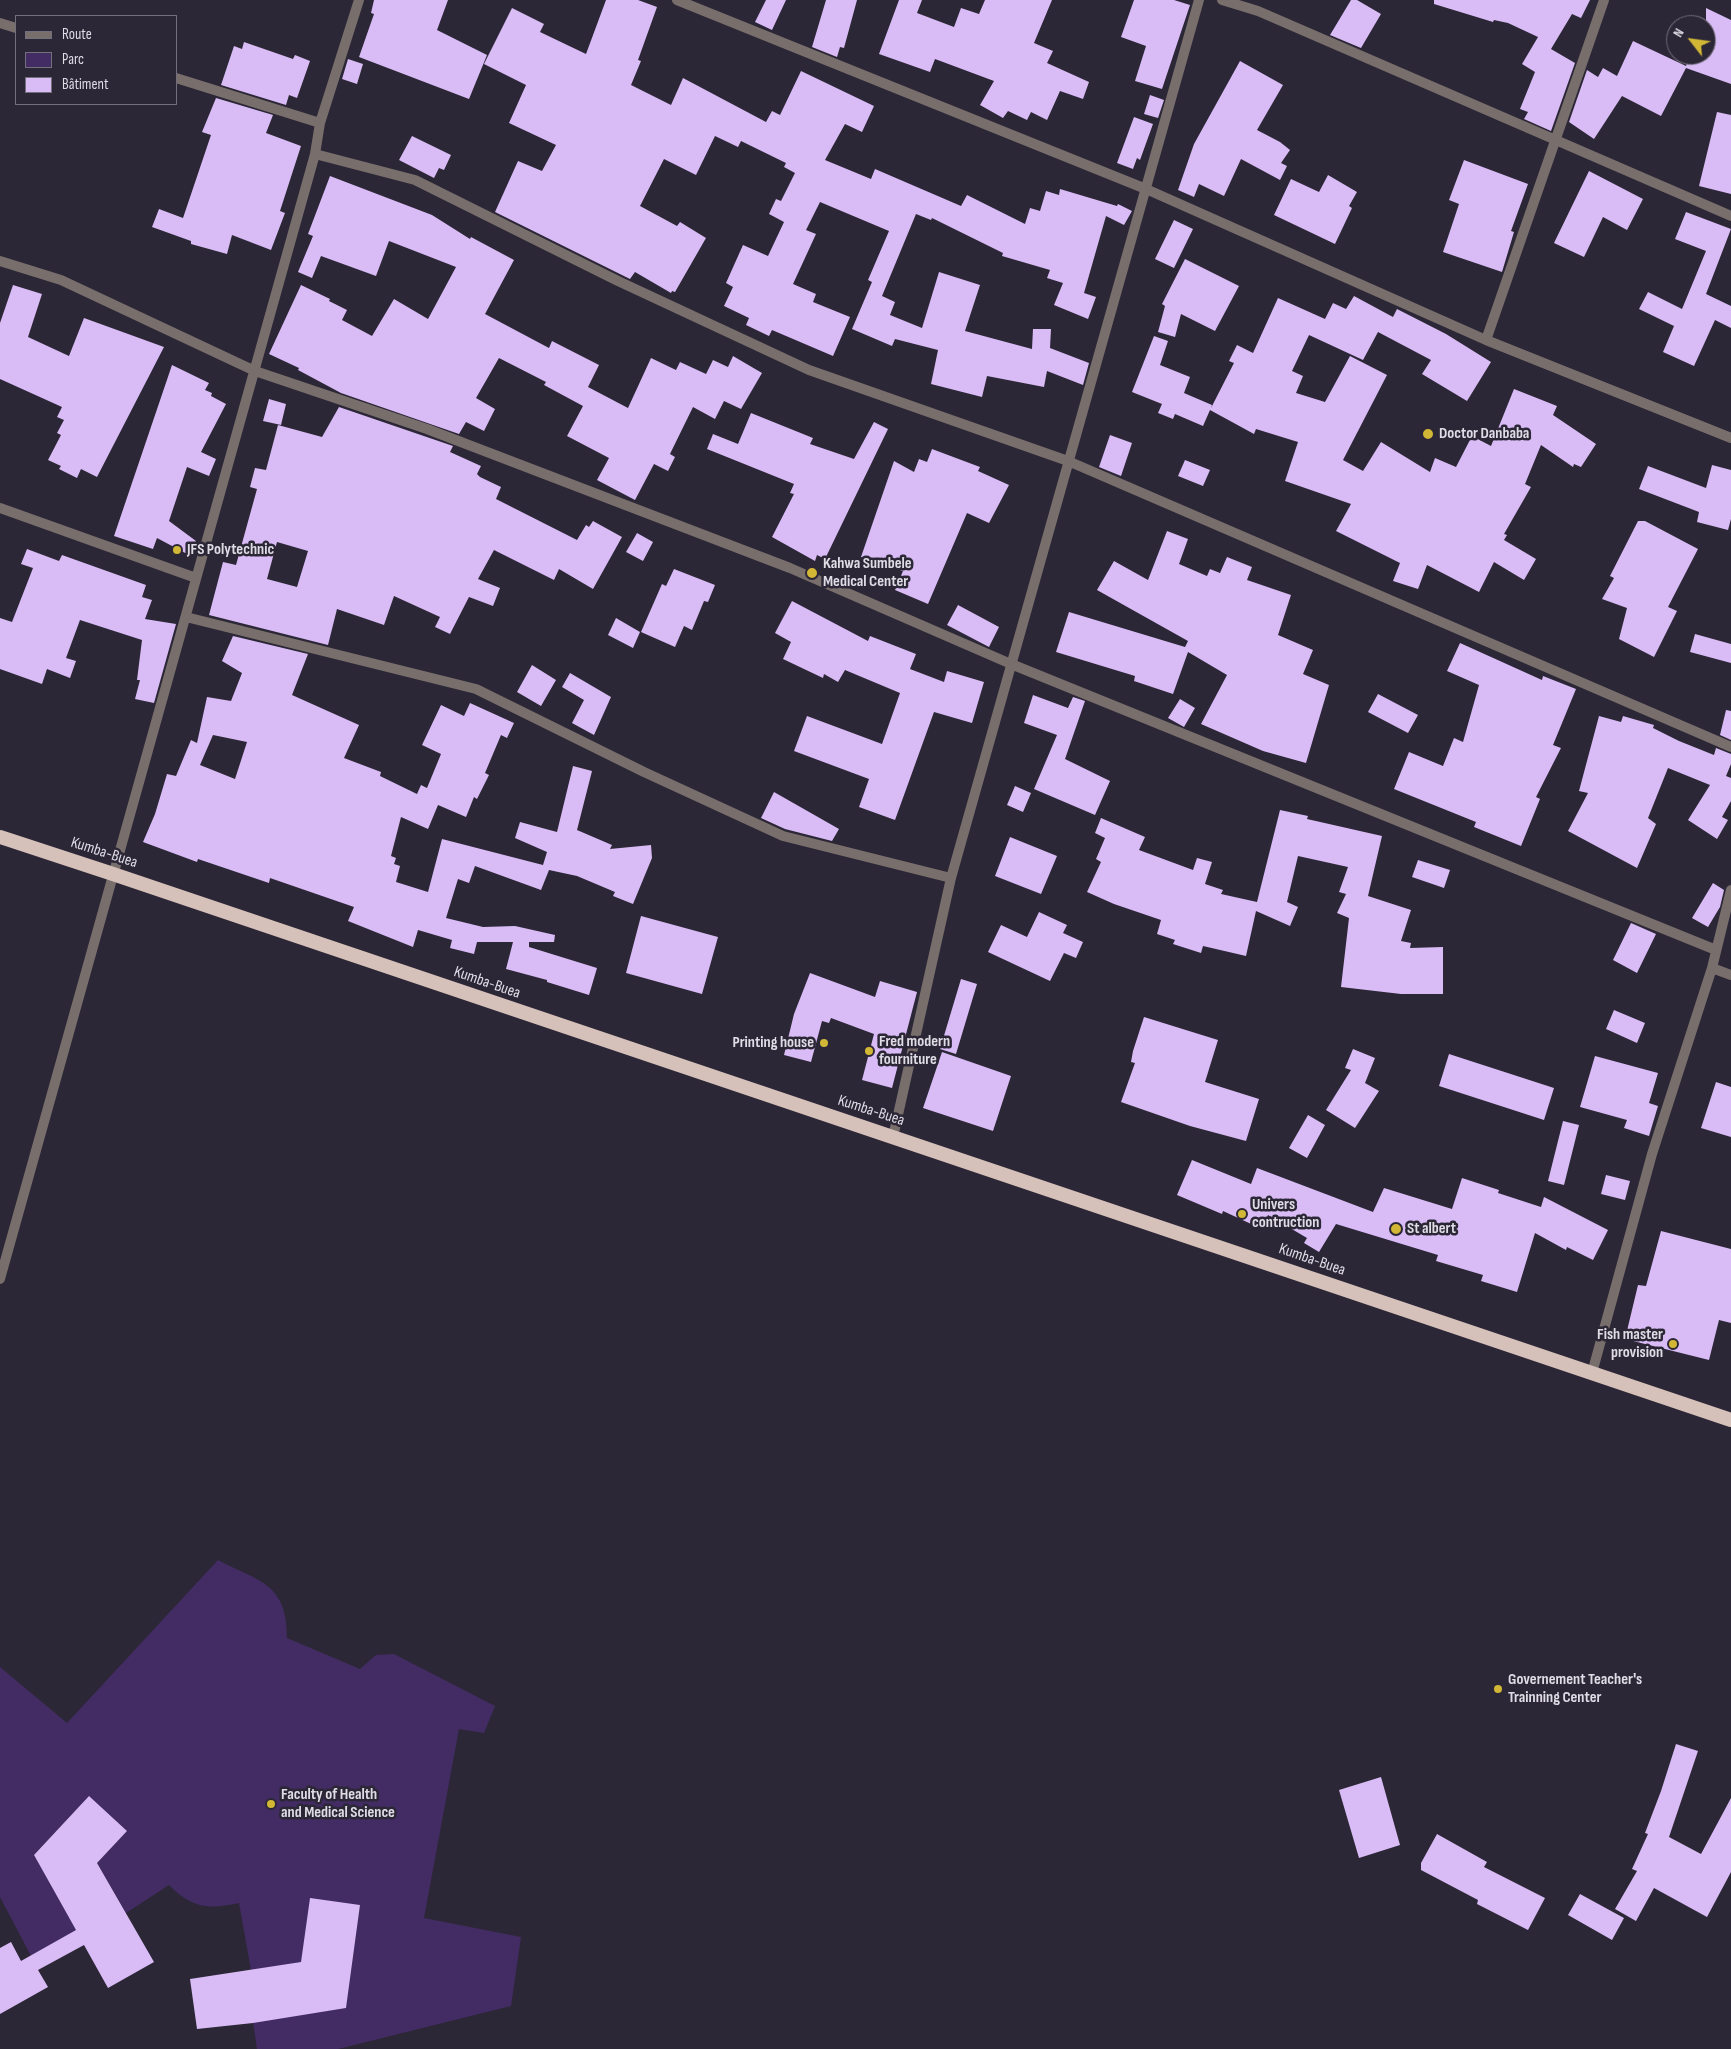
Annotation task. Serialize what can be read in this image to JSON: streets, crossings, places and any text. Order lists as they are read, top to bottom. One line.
{"streets":{"highway":["Kumba-Buea"]},"places":["Doctor Danbaba","JFS Polytechnic","Kahwa Sumbele Medical Center","Printing house","Fred modern fourniture","Univers contruction","St albert","Fish master provision","Governement Teacher's Trainning Center","Faculty of Health and Medical Science"],"legend":["Route","Parc","Bâtiment"],"north":"top left"}
